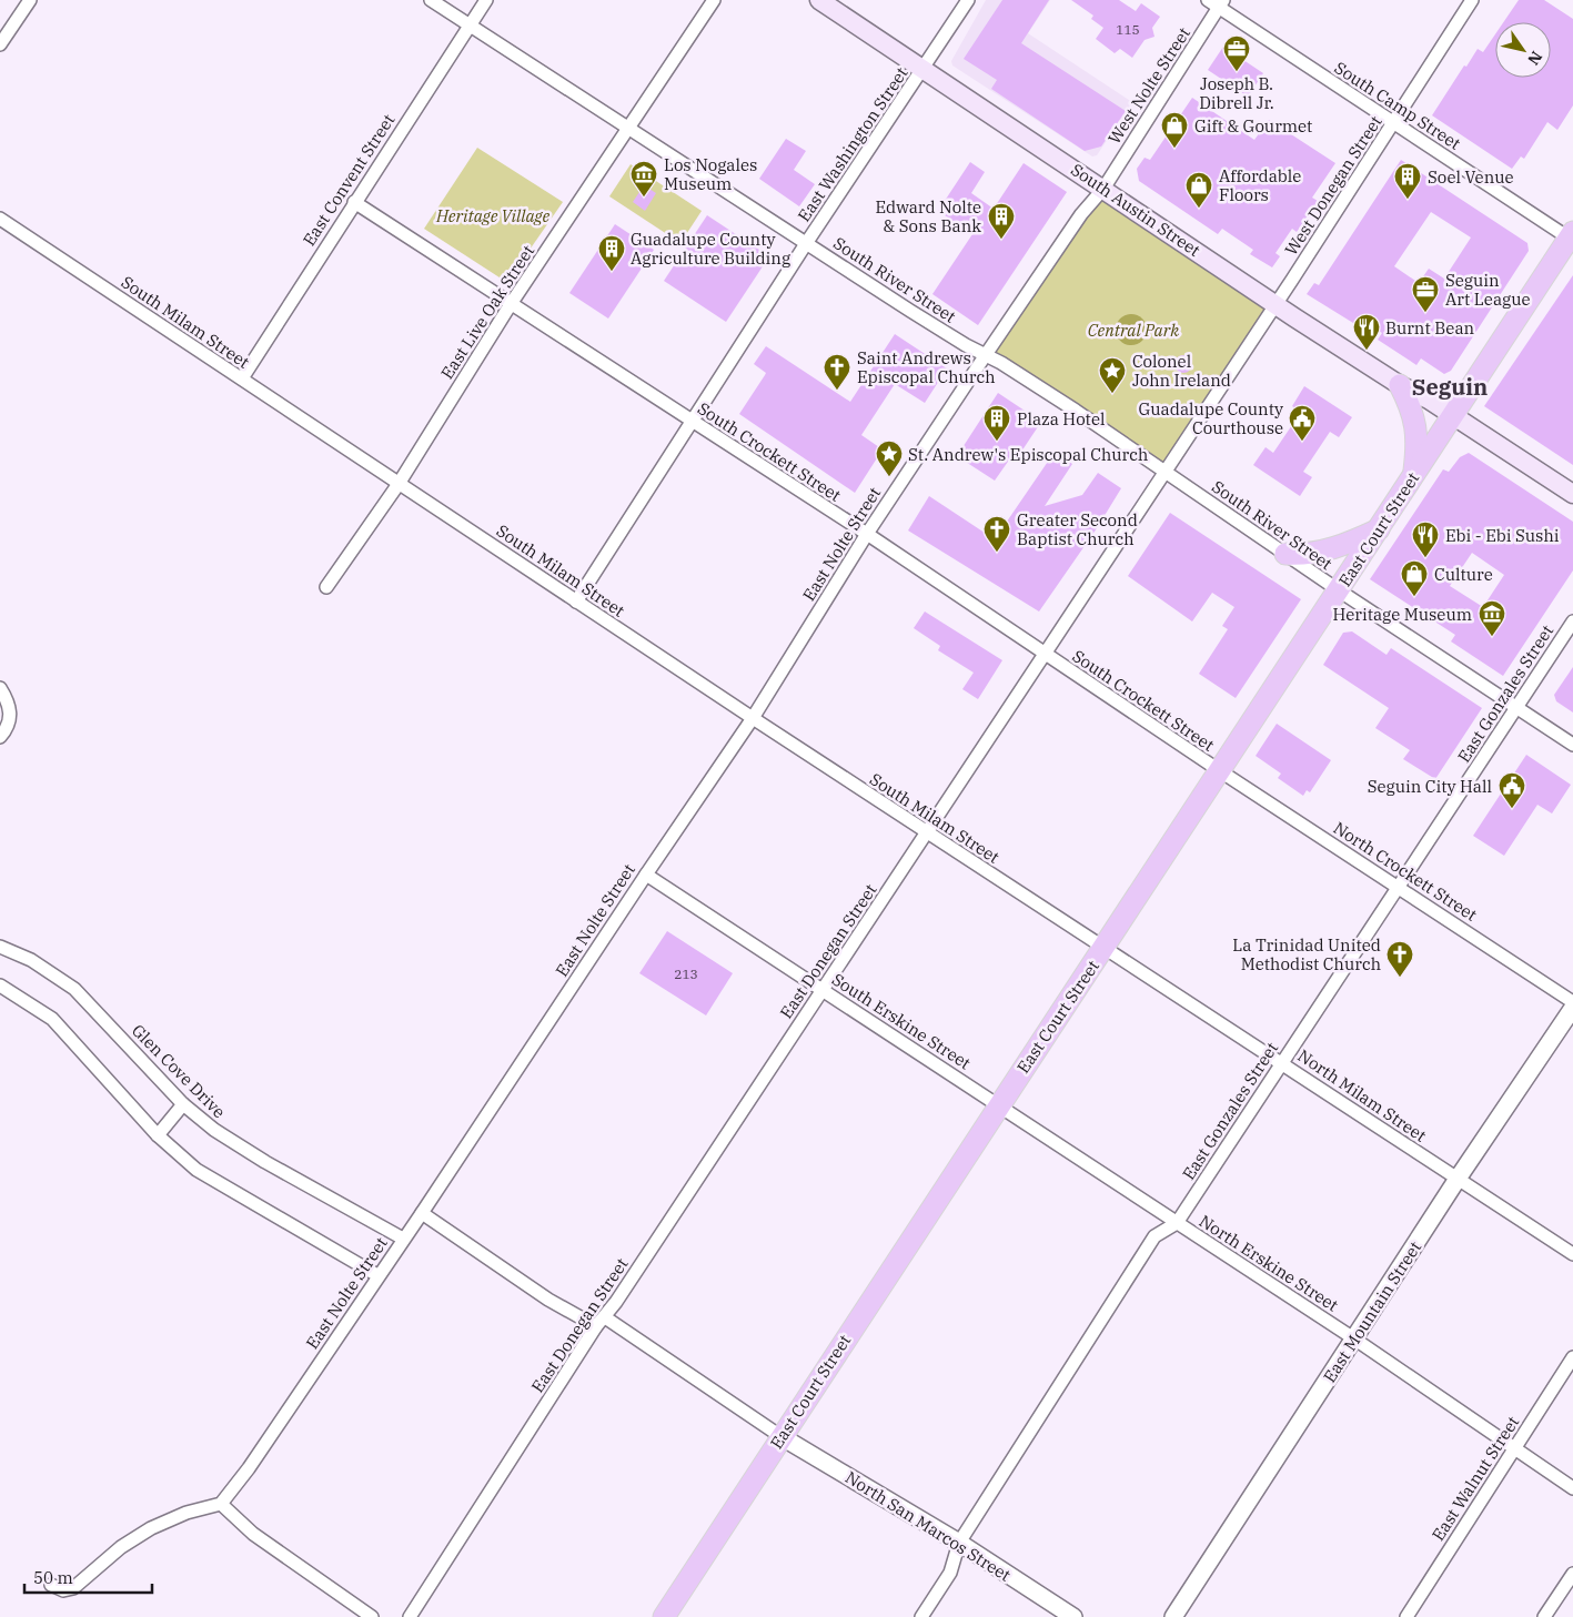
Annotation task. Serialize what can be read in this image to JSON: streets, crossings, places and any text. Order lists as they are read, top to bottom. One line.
{"streets":{"main road":["South Austin Street","East Court Street"],"street":["West Nolte Street","South Camp Street","East Washington Street","East Convent Street","West Donegan Street","South River Street","East Live Oak Street","South Milam Street","South Crockett Street","East Nolte Street","East Gonzales Street","North Crockett Street","East Donegan Street","South Erskine Street","Glen Cove Drive","North Milam Street","North Erskine Street","East Mountain Street","East Walnut Street","North San Marcos Street"]},"crossings":[["West Nolte Street","South Camp Street"],["West Nolte Street","South Austin Street"],["West Nolte Street","East Nolte Street"],["South Camp Street","West Donegan Street"],["South Camp Street","East Court Street"],["East Washington Street","South Austin Street"],["East Washington Street","South River Street"],["East Washington Street","South Milam Street"],["East Washington Street","South Crockett Street"],["East Convent Street","South River Street"],["East Convent Street","South Milam Street"],["East Convent Street","South Crockett Street"],["West Donegan Street","South Austin Street"],["West Donegan Street","East Donegan Street"],["South Austin Street","East Court Street"],["South Austin Street","East Nolte Street"],["South Austin Street","East Donegan Street"],["South River Street","East Live Oak Street"],["South River Street","East Court Street"],["South River Street","East Nolte Street"],["South River Street","East Gonzales Street"],["South River Street","East Donegan Street"],["East Live Oak Street","South Milam Street"],["East Live Oak Street","South Crockett Street"],["South Milam Street","East Court Street"],["South Milam Street","East Nolte Street"],["South Milam Street","East Donegan Street"],["South Milam Street","North Milam Street"],["South Crockett Street","East Court Street"],["South Crockett Street","East Nolte Street"],["South Crockett Street","North Crockett Street"],["South Crockett Street","East Donegan Street"],["East Court Street","North Crockett Street"],["East Court Street","South Erskine Street"],["East Court Street","North Milam Street"],["East Court Street","North Erskine Street"],["East Court Street","North San Marcos Street"],["East Nolte Street","South Erskine Street"],["East Nolte Street","Glen Cove Drive"],["East Gonzales Street","North Crockett Street"],["East Gonzales Street","North Milam Street"],["East Gonzales Street","North Erskine Street"],["East Gonzales Street","North San Marcos Street"],["East Donegan Street","South Erskine Street"],["South Erskine Street","North Erskine Street"],["North Milam Street","East Mountain Street"],["North Erskine Street","East Mountain Street"],["North Erskine Street","East Walnut Street"]],"districts":["Seguin"],"parks":["Heritage Village","Central Park"],"places":{"office":["Joseph B. Dibrell Jr.","Seguin Art League"],"shop":["Gift & Gourmet","Affordable Floors","Culture"],"museum":["Los Nogales Museum","Heritage Museum"],"building":["Soel Venue","Edward Nolte & Sons Bank","Guadalupe County Agriculture Building","Plaza Hotel"],"restaurant":["Burnt Bean","Ebi - Ebi Sushi"],"church":["Saint Andrews Episcopal Church","Greater Second Baptist Church","La Trinidad United Methodist Church"],"place":["Colonel John Ireland","St. Andrew's Episcopal Church"],"public building":["Guadalupe County Courthouse","Seguin City Hall"]},"house_numbers":["115","213"],"scale_bar":"50 m","north":"bottom right"}
